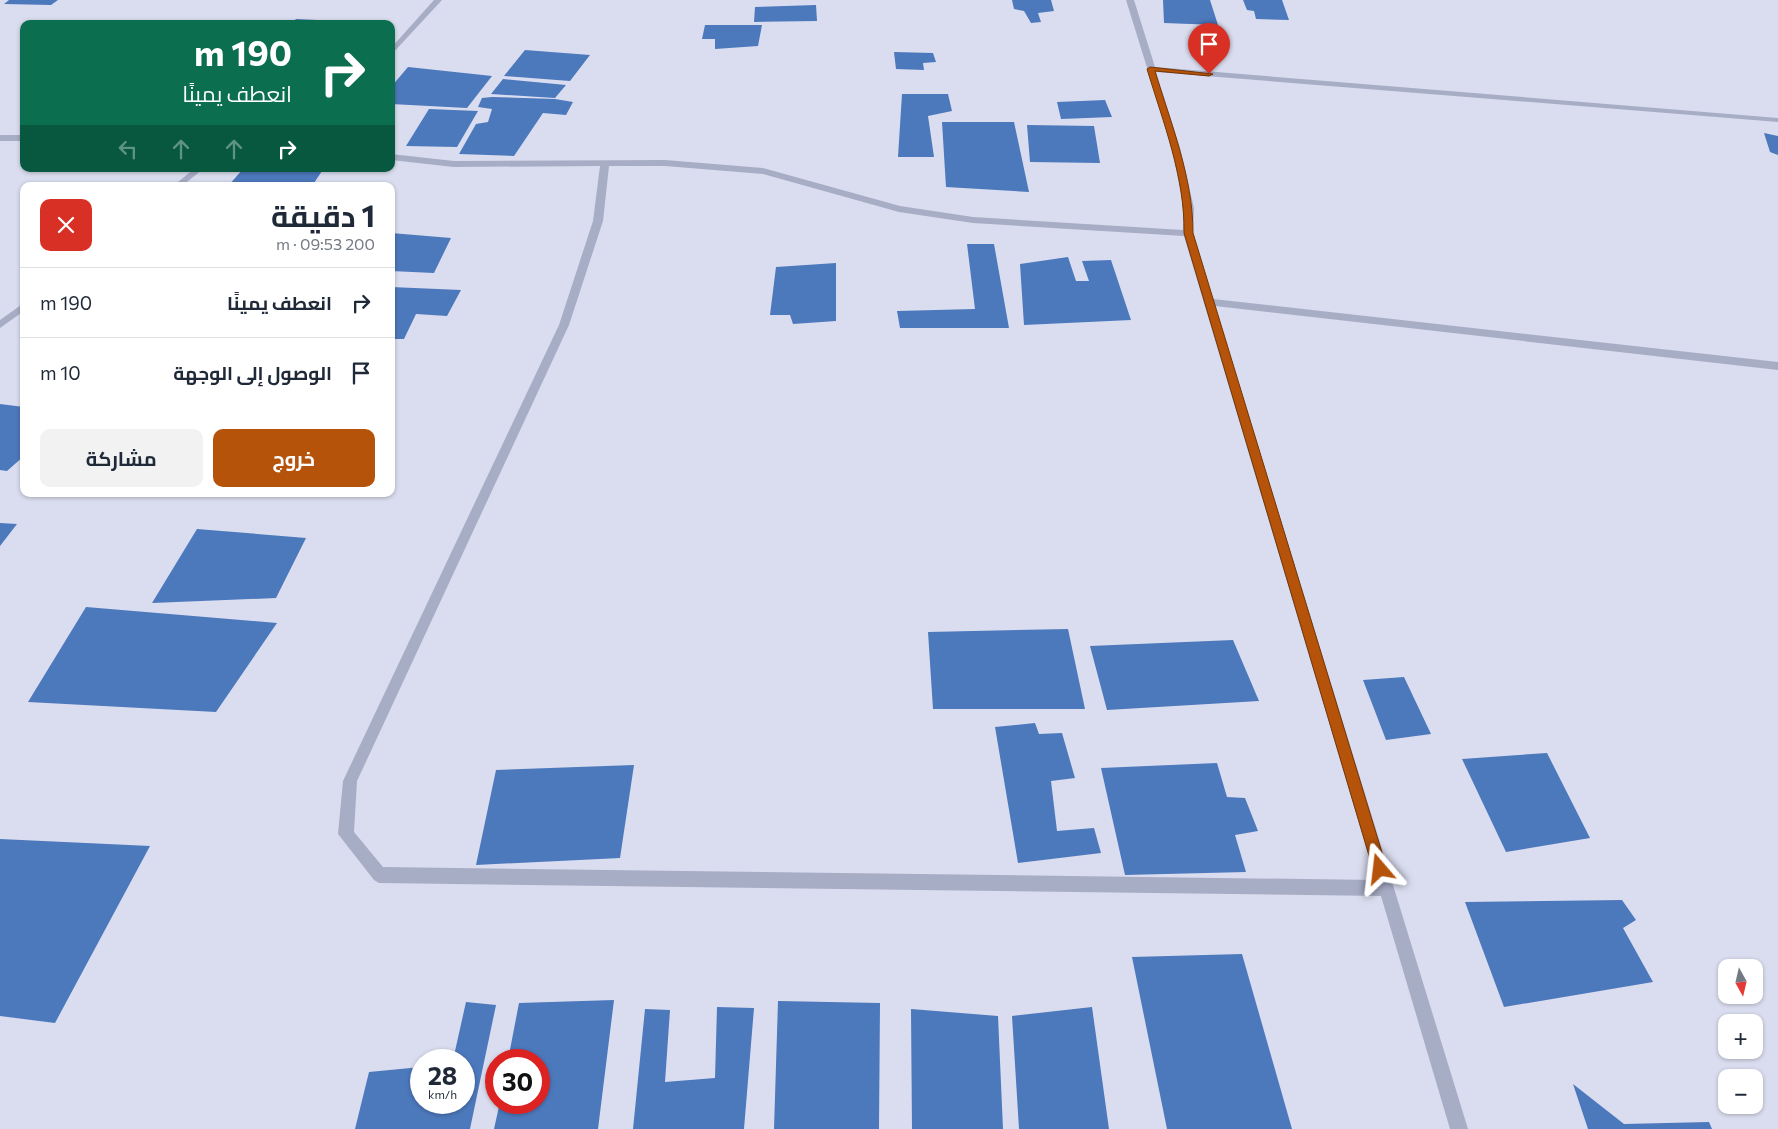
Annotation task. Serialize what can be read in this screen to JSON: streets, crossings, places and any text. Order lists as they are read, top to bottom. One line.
{"north":"bottom","page":{"turn":["190 m","انعطف يمينًا"],"heading":["1 دقيقة","200 m · 09:53"],"list":[{"name":"انعطف يمينًا","value":"190 m"},{"name":"الوصول إلى الوجهة","value":"10 m"}],"buttons":["خروج","مشاركة"],"map_buttons":["+","−"],"speed":"28 km/h","limit":"30"}}
